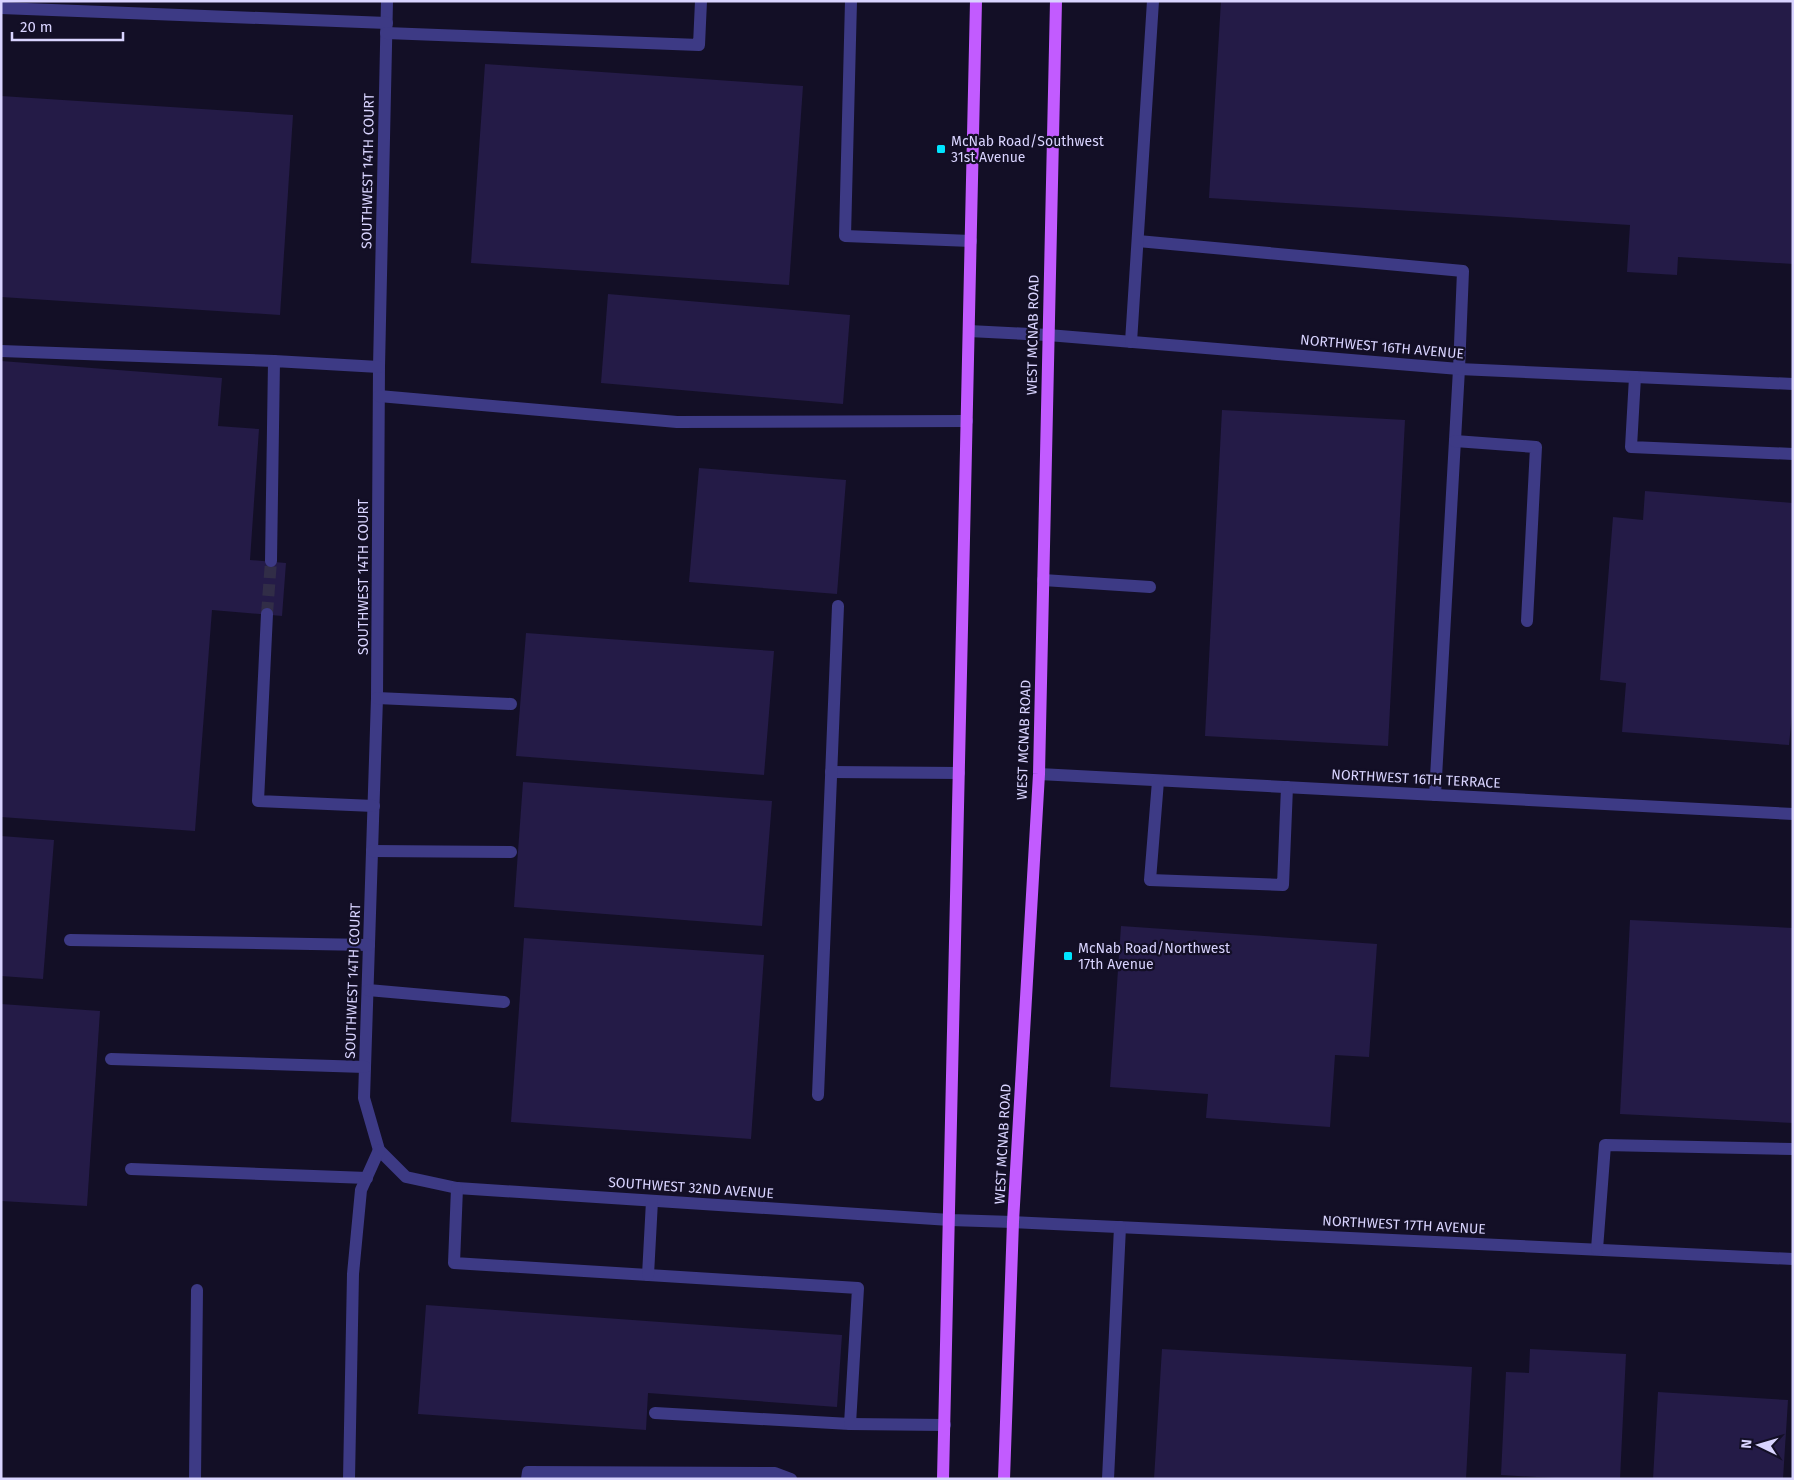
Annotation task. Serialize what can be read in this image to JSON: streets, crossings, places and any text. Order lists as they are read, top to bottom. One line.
{"streets":{"main road":["WEST MCNAB ROAD"],"street":["SOUTHWEST 14TH COURT","NORTHWEST 16TH AVENUE","NORTHWEST 16TH TERRACE","SOUTHWEST 32ND AVENUE","NORTHWEST 17TH AVENUE"]},"crossings":[["SOUTHWEST 14TH COURT","SOUTHWEST 32ND AVENUE"],["WEST MCNAB ROAD","NORTHWEST 16TH AVENUE"],["WEST MCNAB ROAD","NORTHWEST 16TH TERRACE"],["WEST MCNAB ROAD","SOUTHWEST 32ND AVENUE"],["WEST MCNAB ROAD","NORTHWEST 17TH AVENUE"],["SOUTHWEST 32ND AVENUE","NORTHWEST 17TH AVENUE"]],"places":{"transit":["McNab Road/Southwest 31st Avenue","McNab Road/Northwest 17th Avenue"]},"scale_bar":"20 m","north":"left"}
